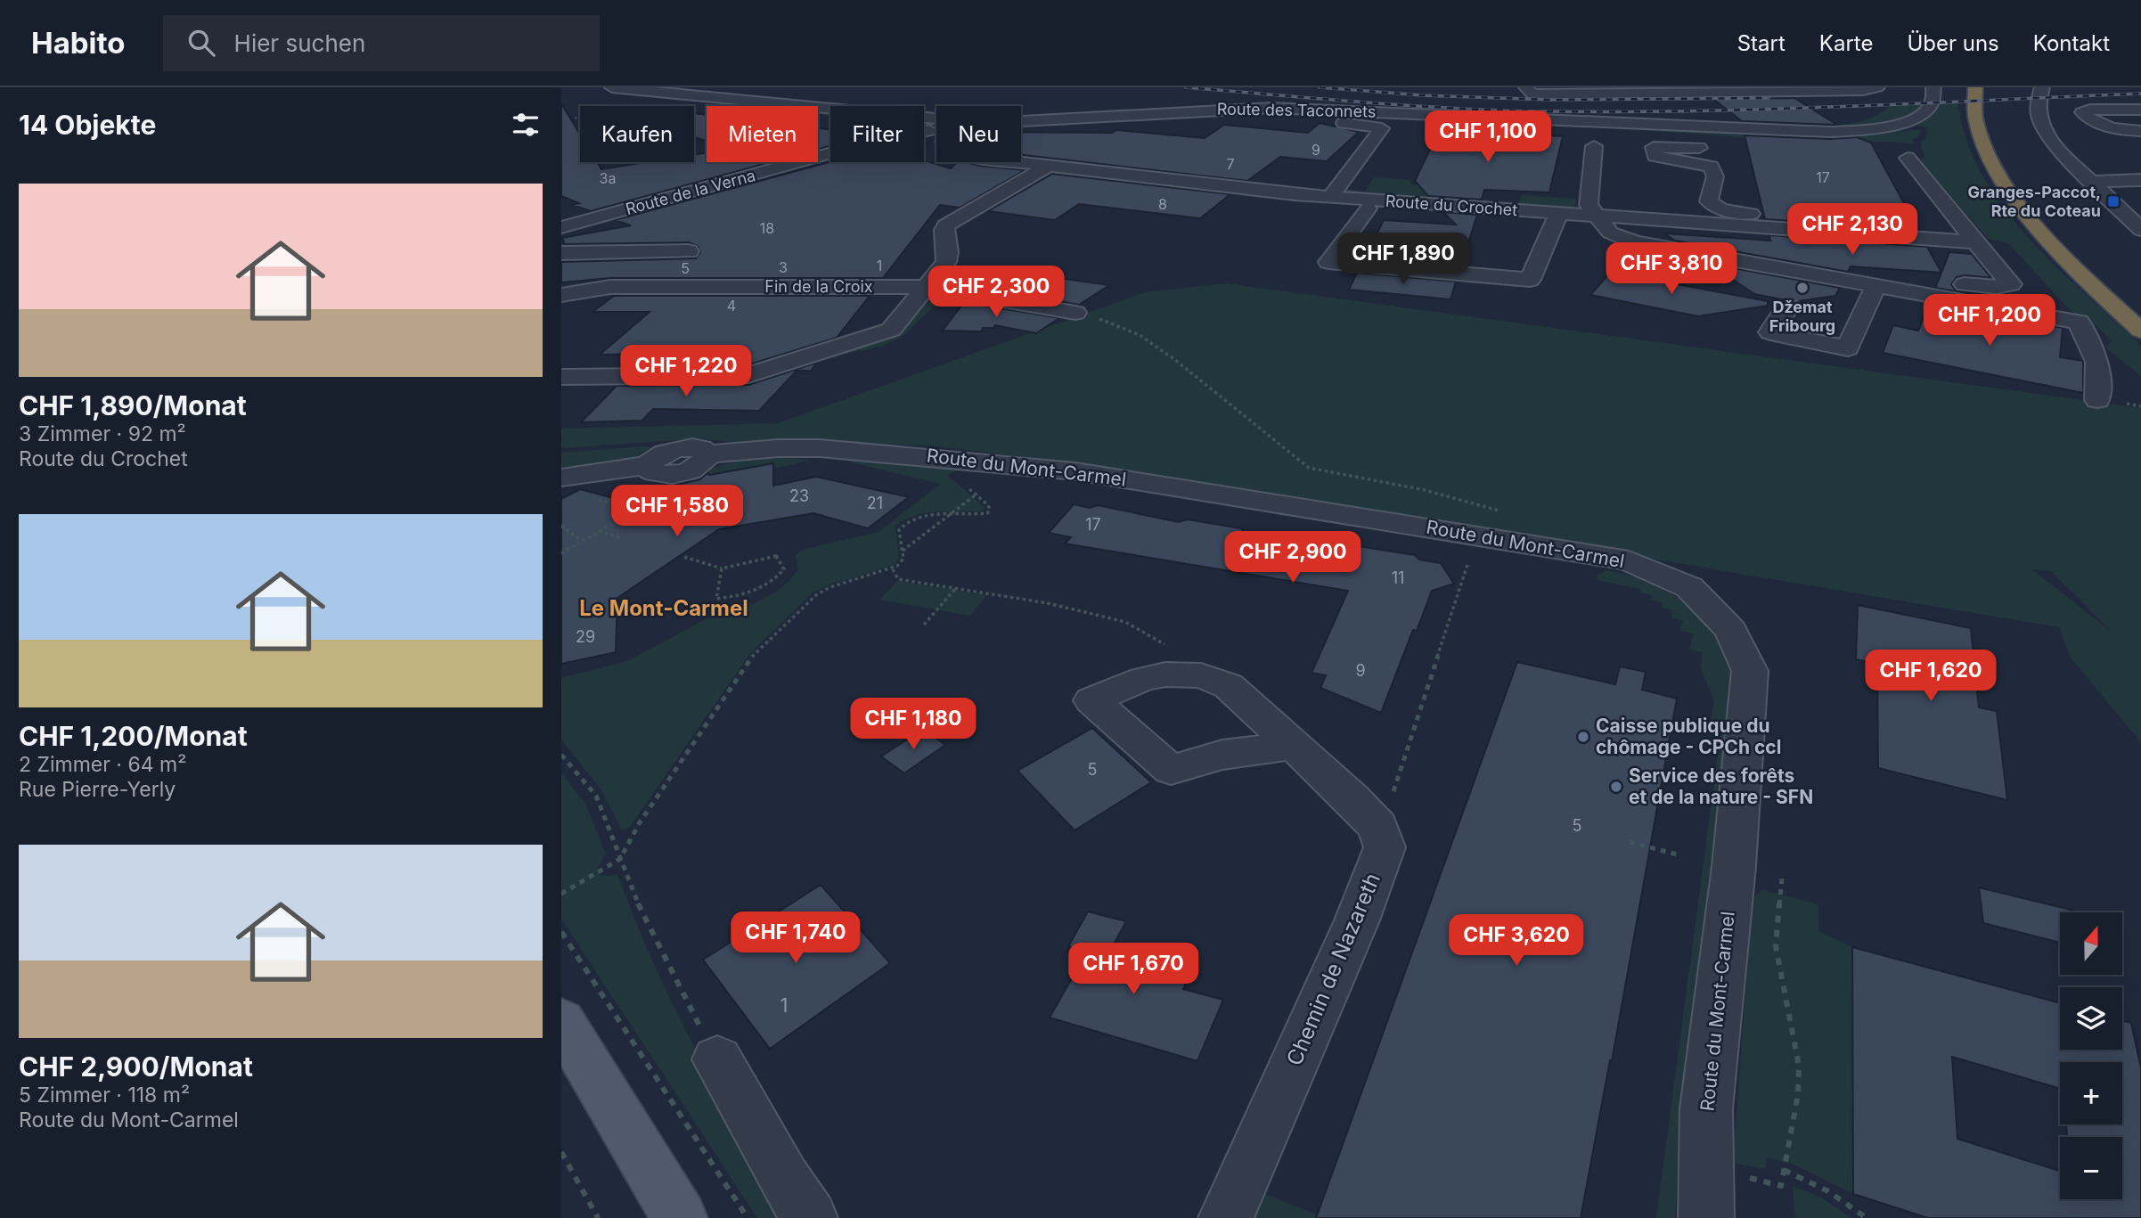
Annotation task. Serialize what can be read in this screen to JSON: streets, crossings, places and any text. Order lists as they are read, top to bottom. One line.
{"streets":{"street":["Route des Taconnets","Route de la Verna","Route du Crochet","Fin de la Croix","Route du Mont-Carmel","Chemin de Nazareth"]},"crossings":[["Route des Taconnets","Route de la Verna"],["Route des Taconnets","Route du Crochet"],["Route de la Verna","Route du Crochet"]],"districts":["Le Mont-Carmel"],"places":{"transit":["Granges-Paccot, Rte du Coteau"],"other":["Džemat Fribourg","Caisse publique du chômage - CPCh ccl","Service des forêts et de la nature - SFN"]},"house_numbers":["9","7","17","3a","8","18","1","3","5","4","23","21","17","11","29","9","5","5","1"],"north":"top","page":{"header":"Habito","search":"Hier suchen","nav":["Start","Karte","Über uns","Kontakt"],"heading":"14 Objekte","chip":["Kaufen","Mieten","Filter","Neu"],"price":["CHF 1,100","CHF 2,130","CHF 1,890","CHF 3,810","CHF 2,300","CHF 1,200","CHF 1,220","CHF 1,580","CHF 2,900","CHF 1,620","CHF 1,180","CHF 1,740","CHF 3,620","CHF 1,670"],"list":[{"name":"CHF 1,890/Monat","note":"3 Zimmer · 92 m² · Route du Crochet"},{"name":"CHF 1,200/Monat","note":"2 Zimmer · 64 m² · Rue Pierre-Yerly"},{"name":"CHF 2,900/Monat","note":"5 Zimmer · 118 m² · Route du Mont-Carmel"}],"map_buttons":["+","−"]}}
